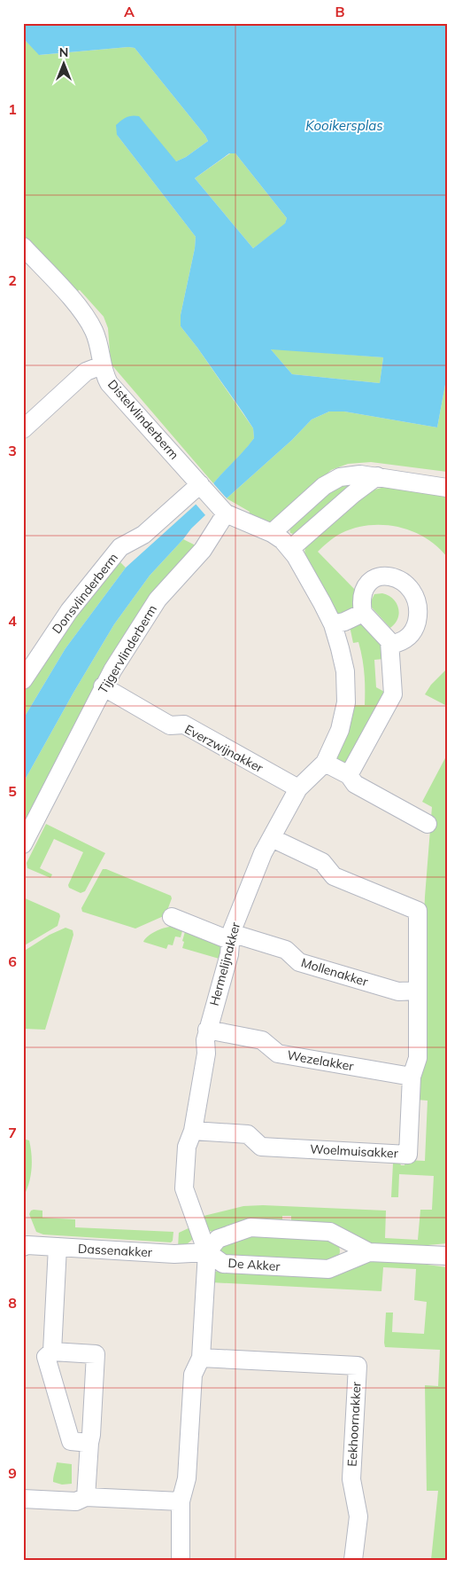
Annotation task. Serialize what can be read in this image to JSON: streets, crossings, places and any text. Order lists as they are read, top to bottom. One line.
{"streets":{"street":["Distelvlinderberm","Donsvlinderberm","Tijgervlinderberm","Everzwijnakker","Hermelijnakker","Mollenakker","Wezelakker","Woelmuisakker","Dassenakker","De Akker","Eekhoornakker"]},"crossings":[["Distelvlinderberm","Donsvlinderberm"],["Distelvlinderberm","Tijgervlinderberm"],["Tijgervlinderberm","Everzwijnakker"],["Everzwijnakker","Hermelijnakker"],["Hermelijnakker","Mollenakker"],["Hermelijnakker","Wezelakker"],["Hermelijnakker","Woelmuisakker"],["Hermelijnakker","Dassenakker"],["Hermelijnakker","De Akker"],["Mollenakker","Woelmuisakker"],["Wezelakker","Woelmuisakker"],["Dassenakker","De Akker"]],"water":["Kooikersplas"],"north":"top","grid":{"columns":["A","B"],"rows":["1","2","3","4","5","6","7","8","9"]}}
